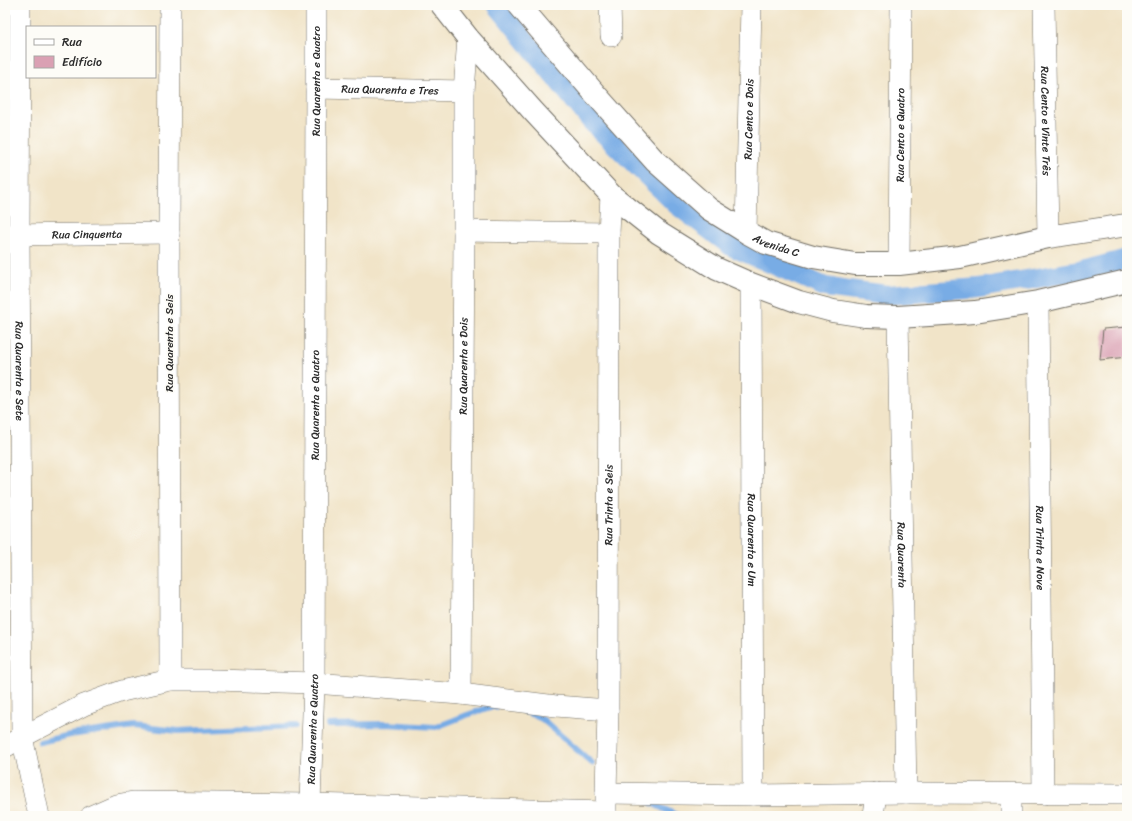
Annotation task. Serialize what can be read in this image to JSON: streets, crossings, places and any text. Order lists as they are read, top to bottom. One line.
{"streets":{"main road":["Avenida C"],"street":["Rua Quarenta e Quatro","Rua Quarenta e Tres","Rua Cento e Dois","Rua Cento e Vinte Três","Rua Cento e Quatro","Rua Cinquenta","Rua Quarenta e Seis","Rua Quarenta e Dois","Rua Quarenta e Sete","Rua Trinta e Seis","Rua Quarenta e Um","Rua Trinta e Nove","Rua Quarenta"]},"crossings":[["Rua Quarenta e Quatro","Rua Quarenta e Tres"],["Rua Quarenta e Tres","Rua Quarenta e Dois"],["Rua Cento e Dois","Avenida C"],["Rua Cento e Vinte Três","Avenida C"],["Rua Cento e Quatro","Avenida C"],["Rua Cinquenta","Rua Quarenta e Seis"],["Rua Cinquenta","Rua Quarenta e Sete"]],"legend":["Rua","Edifício"]}
